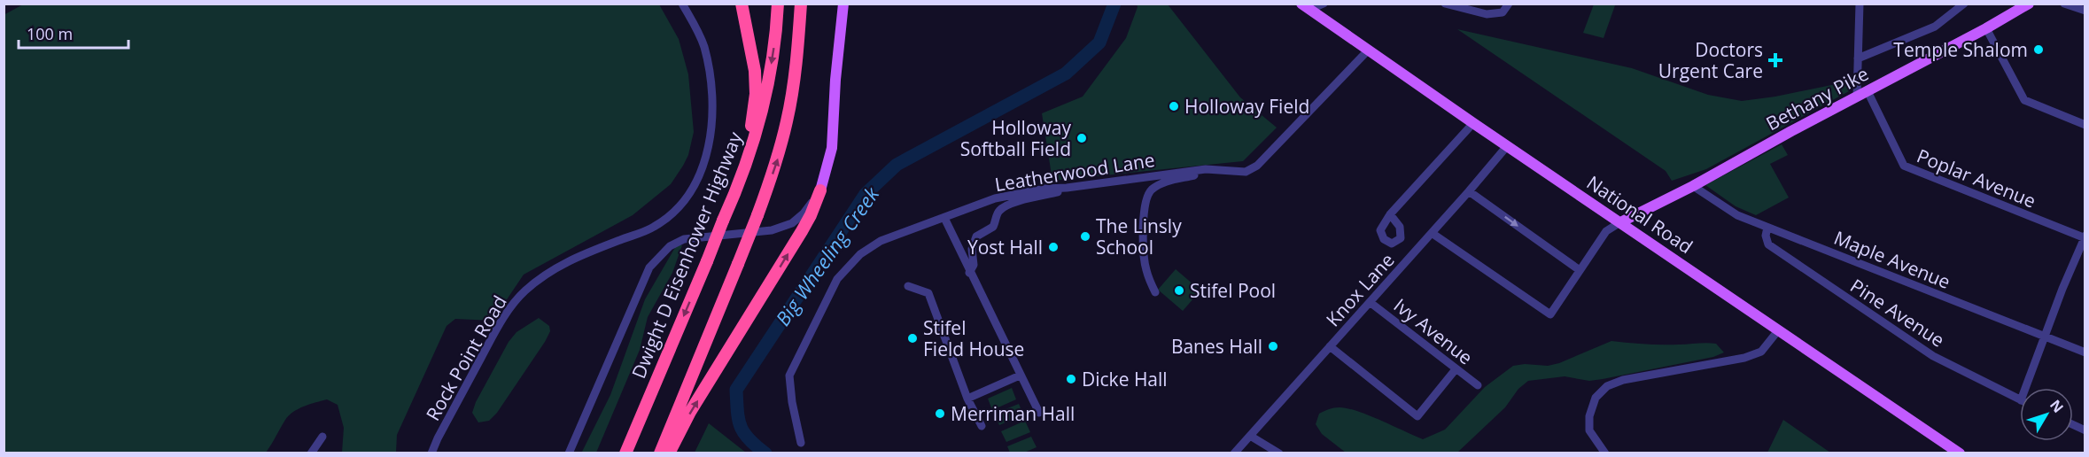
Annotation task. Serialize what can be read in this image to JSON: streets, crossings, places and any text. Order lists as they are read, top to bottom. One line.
{"streets":{"highway":["Dwight D Eisenhower Highway"],"main road":["Bethany Pike","National Road"],"street":["Leatherwood Lane","Poplar Avenue","Maple Avenue","Knox Lane","Pine Avenue","Ivy Avenue","Rock Point Road"]},"crossings":[["Bethany Pike","Poplar Avenue"],["Bethany Pike","National Road"],["Bethany Pike","Maple Avenue"],["Leatherwood Lane","National Road"],["National Road","Knox Lane"],["Maple Avenue","Pine Avenue"],["Knox Lane","Ivy Avenue"]],"water":["Big Wheeling Creek"],"places":{"other":["Temple Shalom","Holloway Field","Holloway Softball Field","The Linsly School","Yost Hall","Stifel Pool","Stifel Field House","Banes Hall","Dicke Hall","Merriman Hall"],"health":["Doctors Urgent Care"]},"scale_bar":"100 m","north":"top right"}
